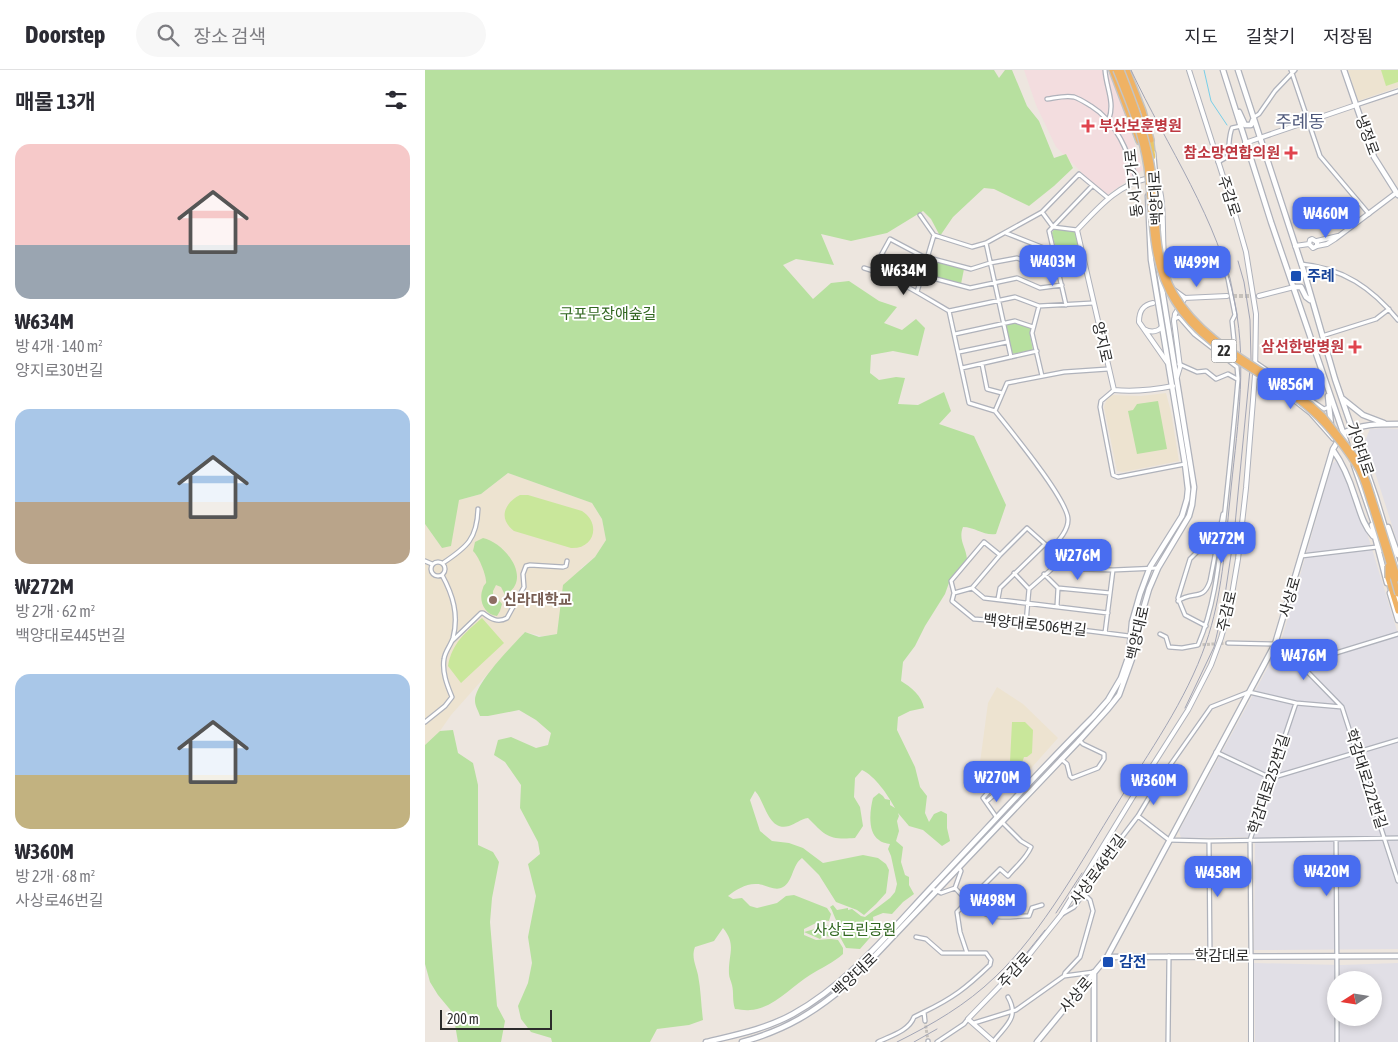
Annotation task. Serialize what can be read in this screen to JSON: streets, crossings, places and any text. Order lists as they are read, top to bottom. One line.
{"streets":{"highway":["동서고가로","22"],"main road":["냉정로","백양대로","가야대로","사상로","학감대로"],"street":["주감로","양지로","백양대로506번길","학감대로222번길","학감대로252번길","사상로46번길"]},"crossings":[["동서고가로","백양대로"],["주감로","사상로46번길"],["백양대로","백양대로506번길"],["가야대로","사상로"],["사상로","사상로46번길"],["사상로","학감대로"],["학감대로252번길","학감대로"]],"districts":["주례동"],"parks":["구포무장애숲길","사상근린공원"],"places":{"health":["부산보훈병원","참소망연합의원","삼선한방병원"],"transit":["주례","감전"],"other":["신라대학교"]},"scale_bar":"200 m","north":"left","page":{"header":"Doorstep","search":"장소 검색","nav":["지도","길찾기","저장됨"],"heading":"매물 13개","list":[{"name":"₩634M","note":"방 4개 · 140 m² · 양지로30번길"},{"name":"₩272M","note":"방 2개 · 62 m² · 백양대로445번길"},{"name":"₩360M","note":"방 2개 · 68 m² · 사상로46번길"}],"price":["₩460M","₩403M","₩499M","₩634M","₩856M","₩272M","₩276M","₩476M","₩270M","₩360M","₩420M","₩458M","₩498M"],"scale":"200 m"}}
